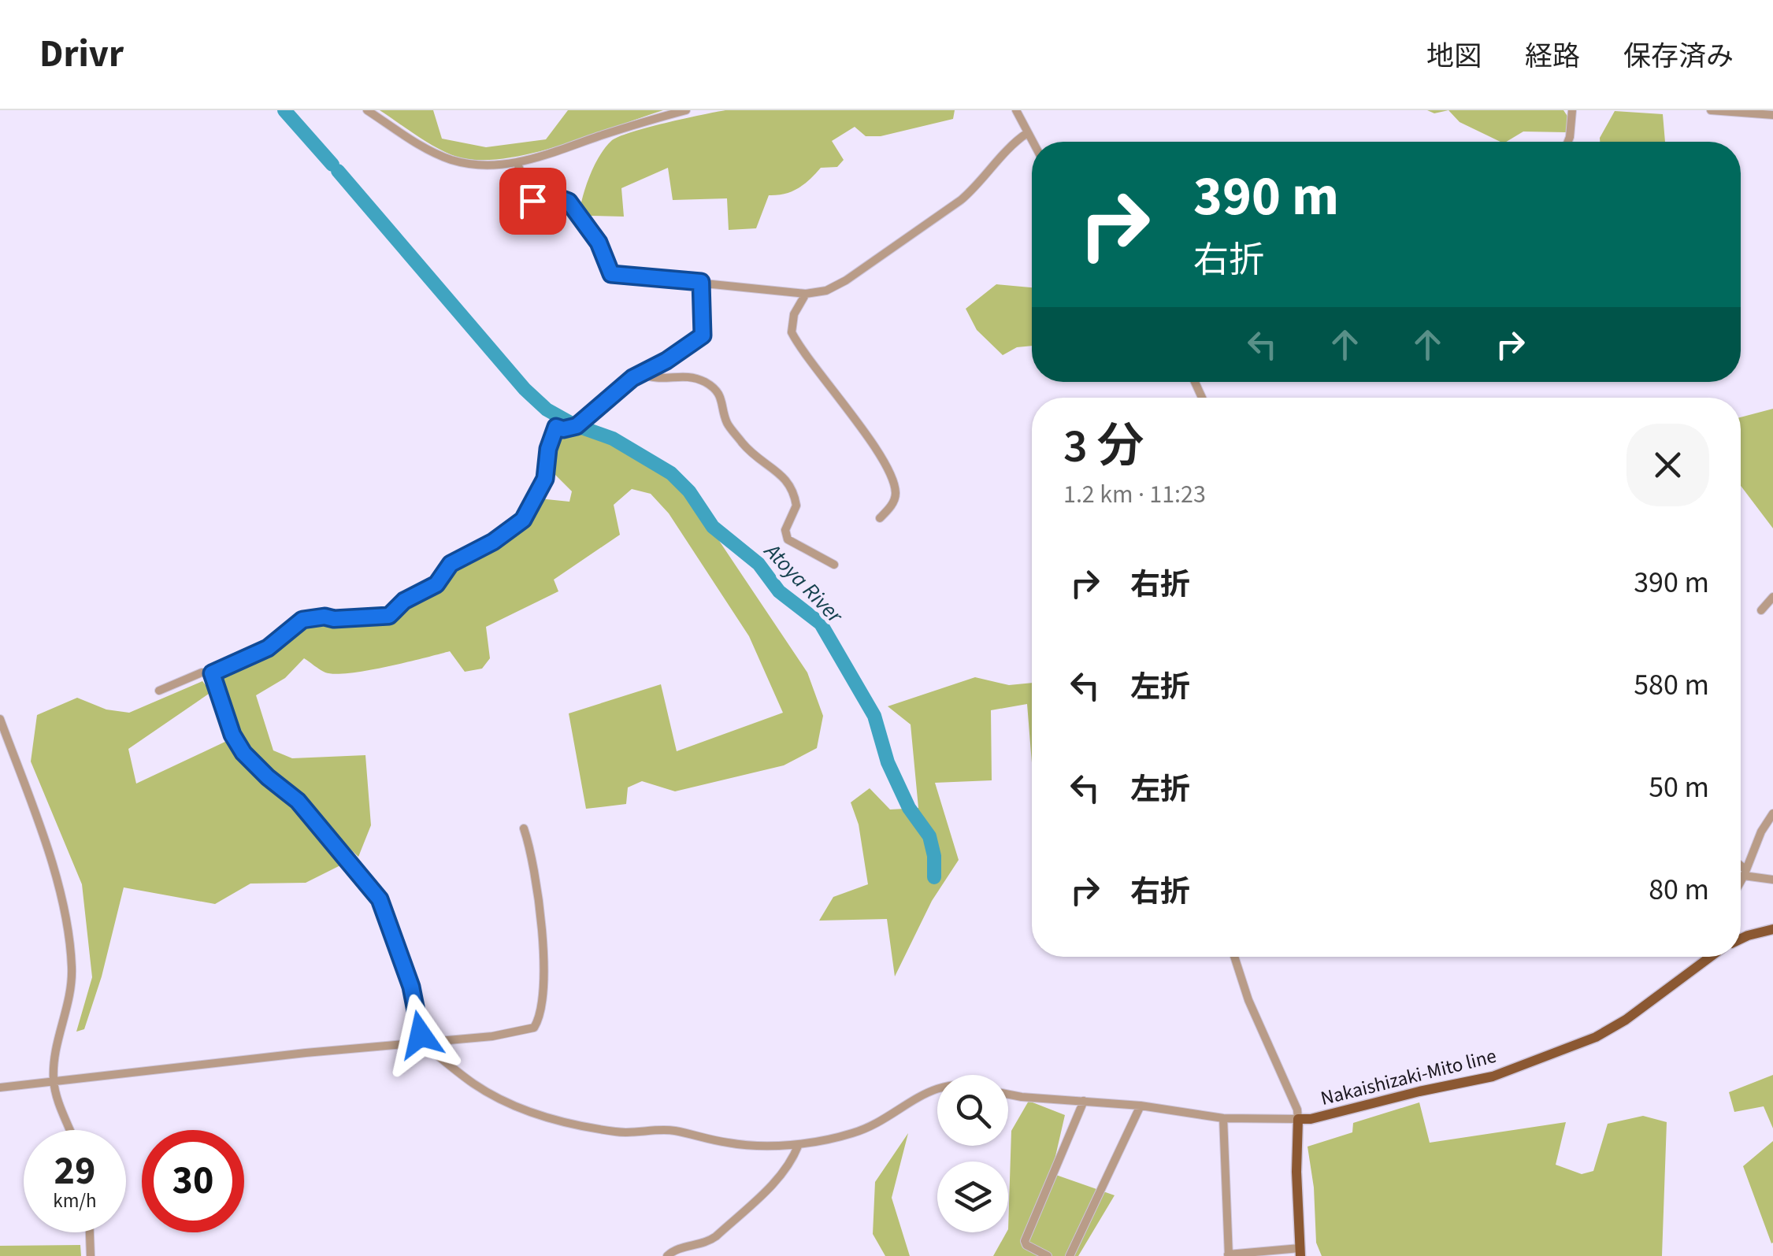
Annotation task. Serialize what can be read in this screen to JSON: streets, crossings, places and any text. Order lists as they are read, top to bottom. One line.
{"streets":{"main road":["Nakaishizaki-Mito line"]},"water":["Atoya River"],"page":{"header":"Drivr","nav":["地図","経路","保存済み"],"turn":["390 m","右折"],"heading":["3 分","1.2 km · 11:23"],"list":[{"name":"右折","value":"390 m"},{"name":"左折","value":"580 m"},{"name":"左折","value":"50 m"},{"name":"右折","value":"80 m"}],"speed":"29 km/h","limit":"30"}}
